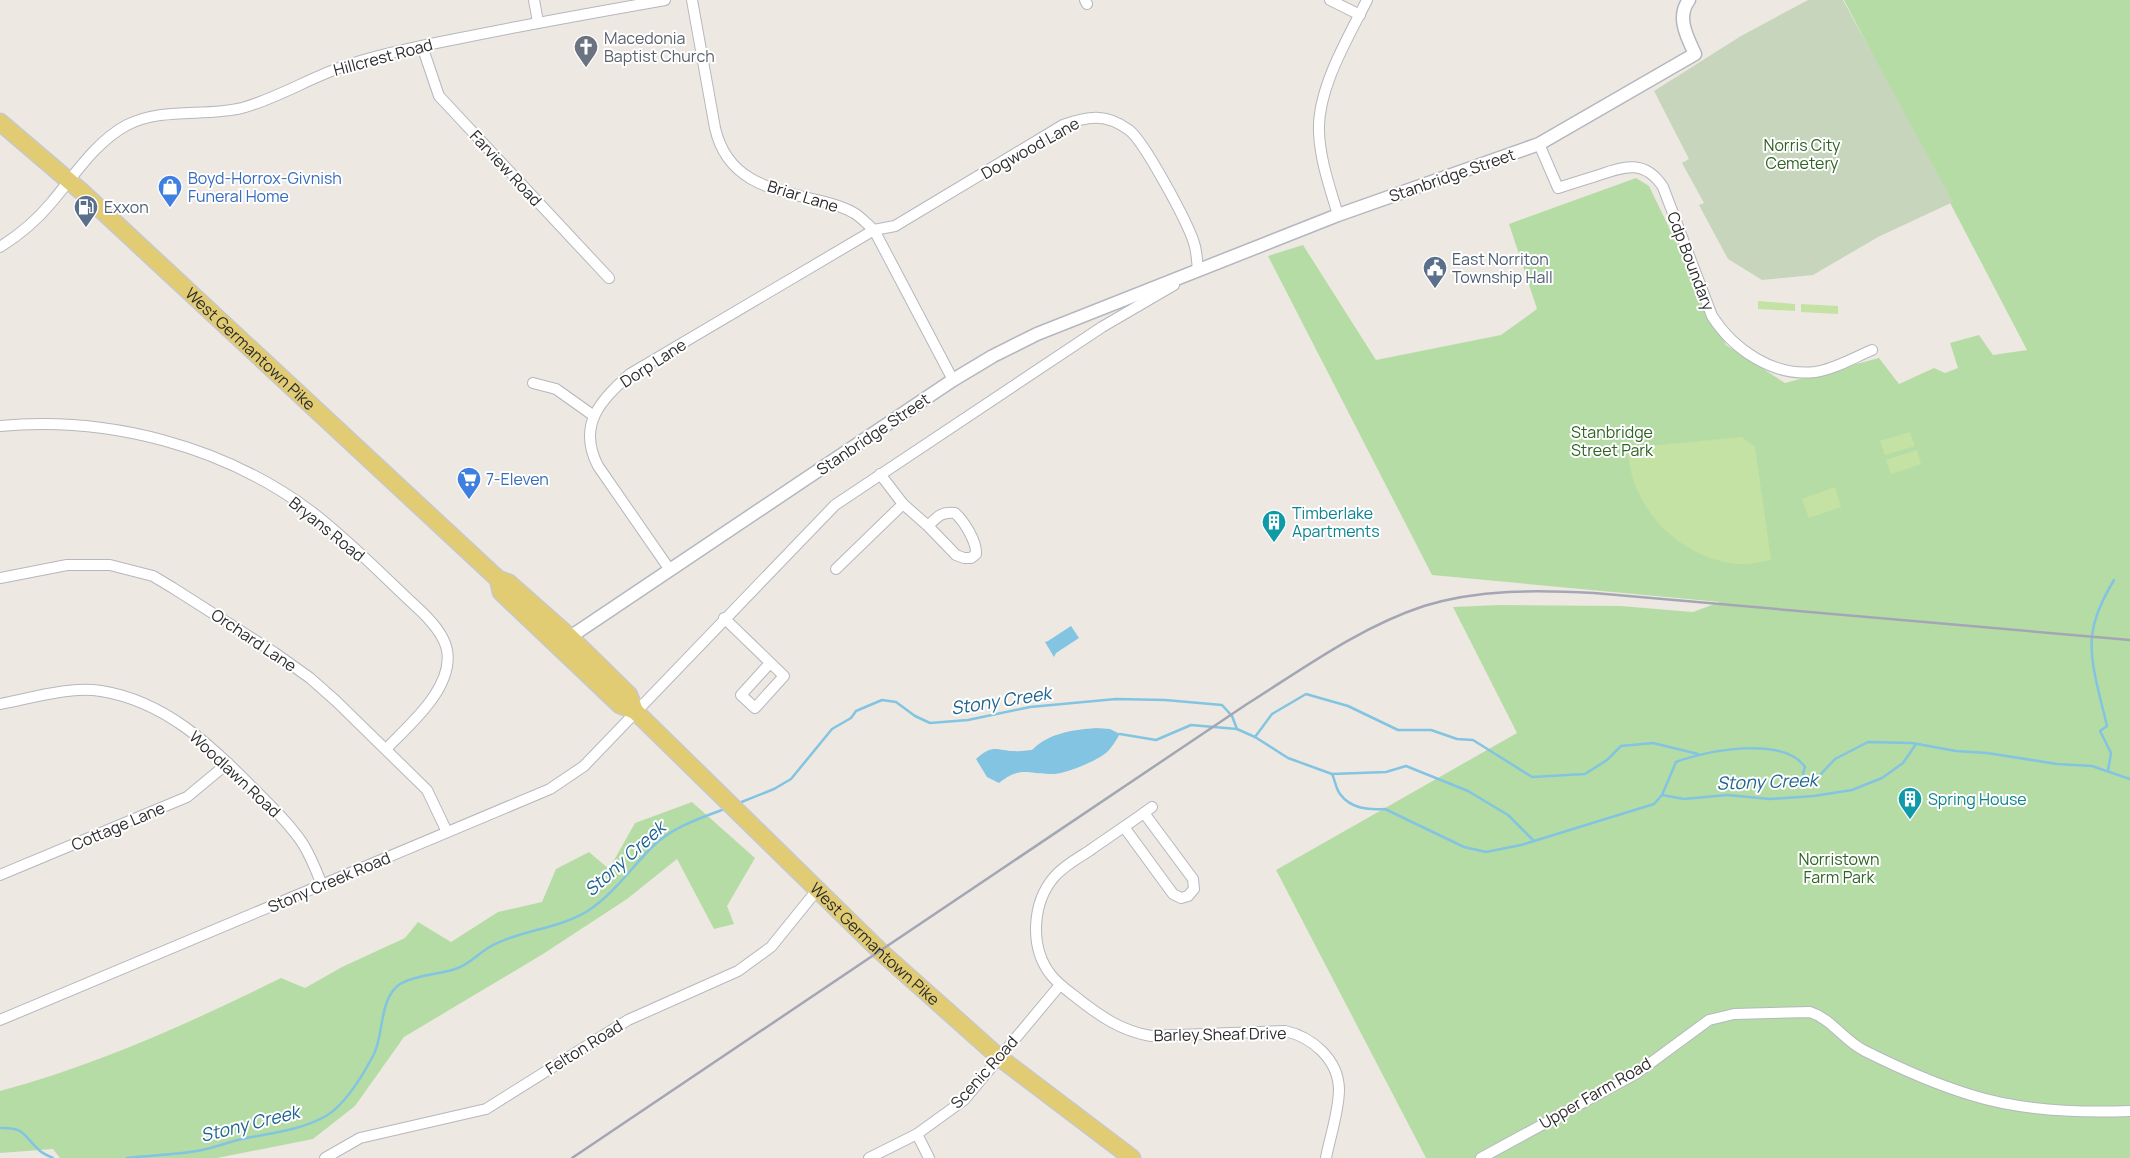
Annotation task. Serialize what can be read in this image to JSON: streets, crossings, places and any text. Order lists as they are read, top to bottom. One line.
{"streets":{"main road":["West Germantown Pike"],"street":["Hillcrest Road","Dogwood Lane","Farview Road","Stanbridge Street","Briar Lane","Cdp Boundary","Dorp Lane","Bryans Road","Orchard Lane","Woodlawn Road","Cottage Lane","Stony Creek Road","Barley Sheaf Drive","Felton Road","Scenic Road","Upper Farm Road"]},"crossings":[["Hillcrest Road","Farview Road"],["Hillcrest Road","West Germantown Pike"],["Dogwood Lane","Stanbridge Street"],["Dogwood Lane","Briar Lane"],["Dogwood Lane","Dorp Lane"],["Stanbridge Street","Briar Lane"],["Stanbridge Street","Cdp Boundary"],["Stanbridge Street","West Germantown Pike"],["Stanbridge Street","Dorp Lane"],["Stanbridge Street","Stony Creek Road"],["Briar Lane","Dorp Lane"],["West Germantown Pike","Stony Creek Road"],["West Germantown Pike","Felton Road"],["West Germantown Pike","Scenic Road"],["Bryans Road","Orchard Lane"],["Orchard Lane","Stony Creek Road"],["Woodlawn Road","Cottage Lane"],["Woodlawn Road","Stony Creek Road"],["Barley Sheaf Drive","Scenic Road"]],"water":["Stony Creek"],"parks":["Norris City Cemetery","Stanbridge Street Park","Norristown Farm Park"],"places":{"church":["Macedonia Baptist Church"],"shop":["Boyd-Horrox-Givnish Funeral Home"],"fuel station":["Exxon"],"public building":["East Norriton Township Hall"],"supermarket":["7-Eleven"],"building":["Timberlake Apartments","Spring House"]}}
